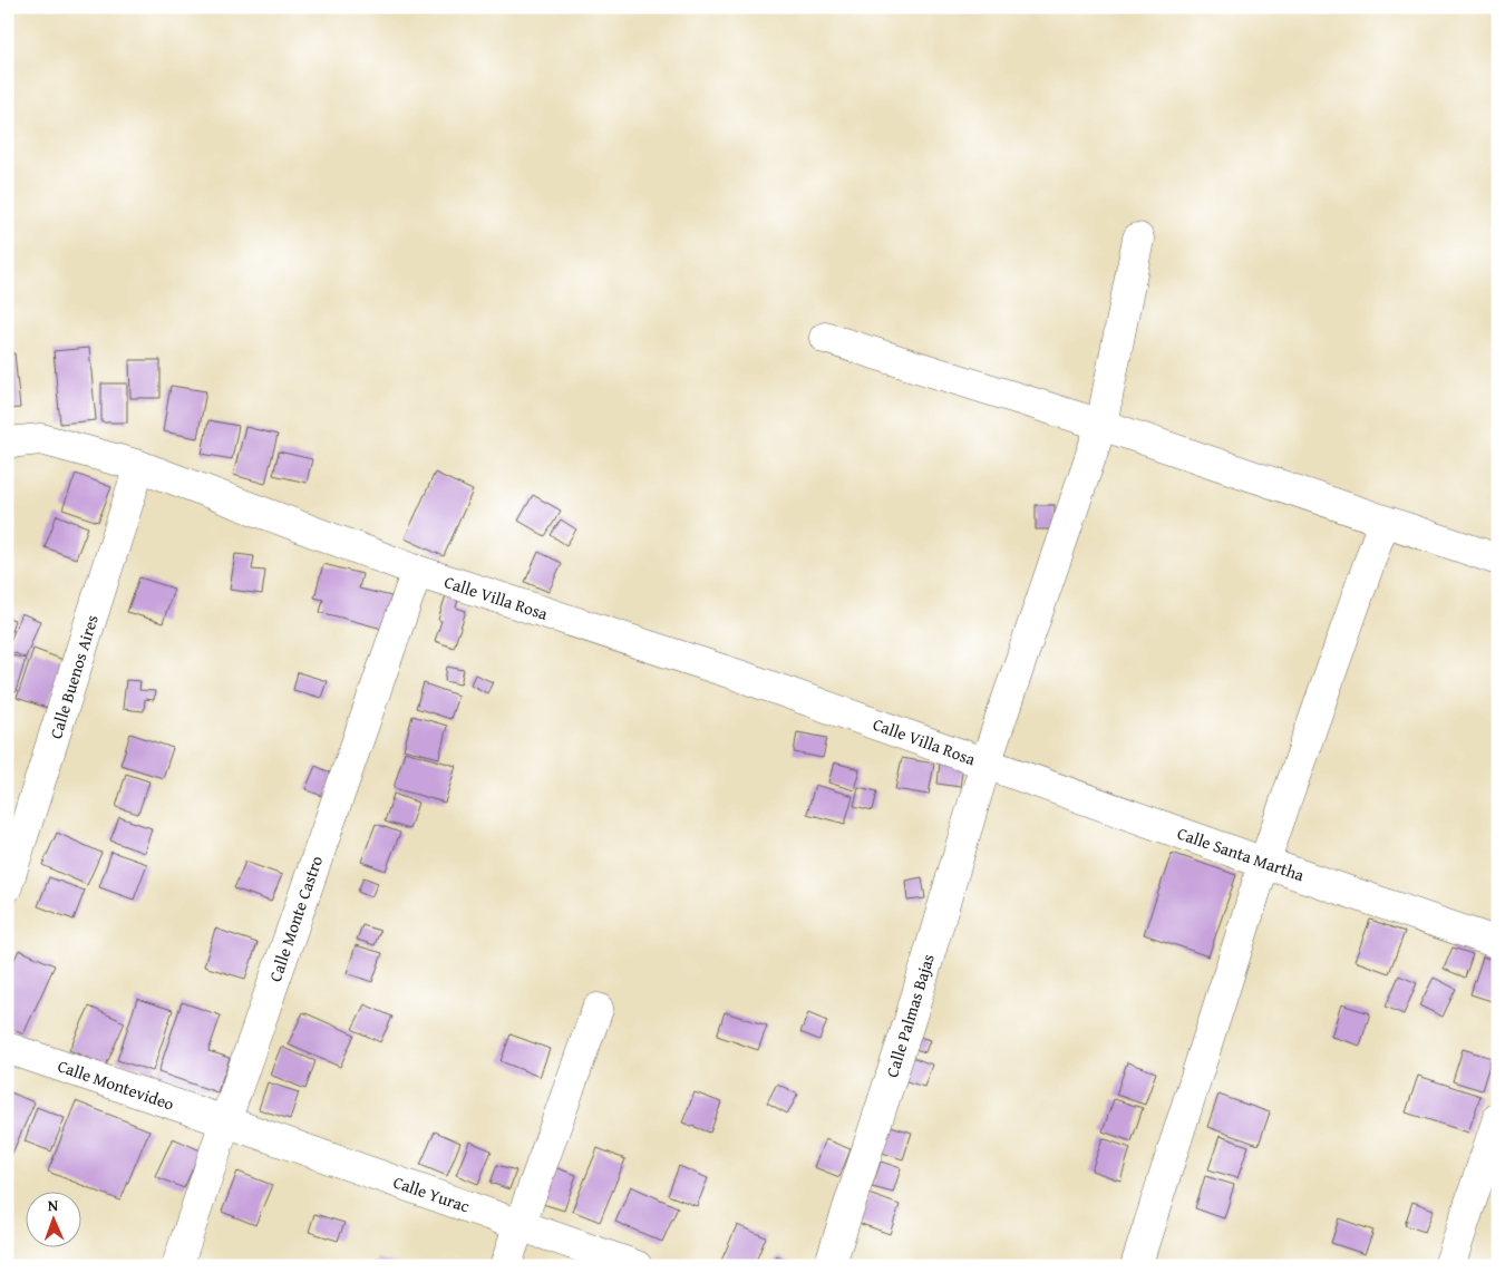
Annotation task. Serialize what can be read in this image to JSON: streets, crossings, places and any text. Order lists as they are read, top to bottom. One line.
{"streets":{"street":["Calle Villa Rosa","Calle Buenos Aires","Calle Santa Martha","Calle Monte Castro","Calle Palmas Bajas","Calle Montevideo","Calle Yurac"]},"crossings":[["Calle Villa Rosa","Calle Buenos Aires"],["Calle Villa Rosa","Calle Santa Martha"],["Calle Villa Rosa","Calle Monte Castro"],["Calle Villa Rosa","Calle Palmas Bajas"],["Calle Santa Martha","Calle Palmas Bajas"],["Calle Monte Castro","Calle Montevideo"],["Calle Monte Castro","Calle Yurac"],["Calle Montevideo","Calle Yurac"]],"north":"top"}
